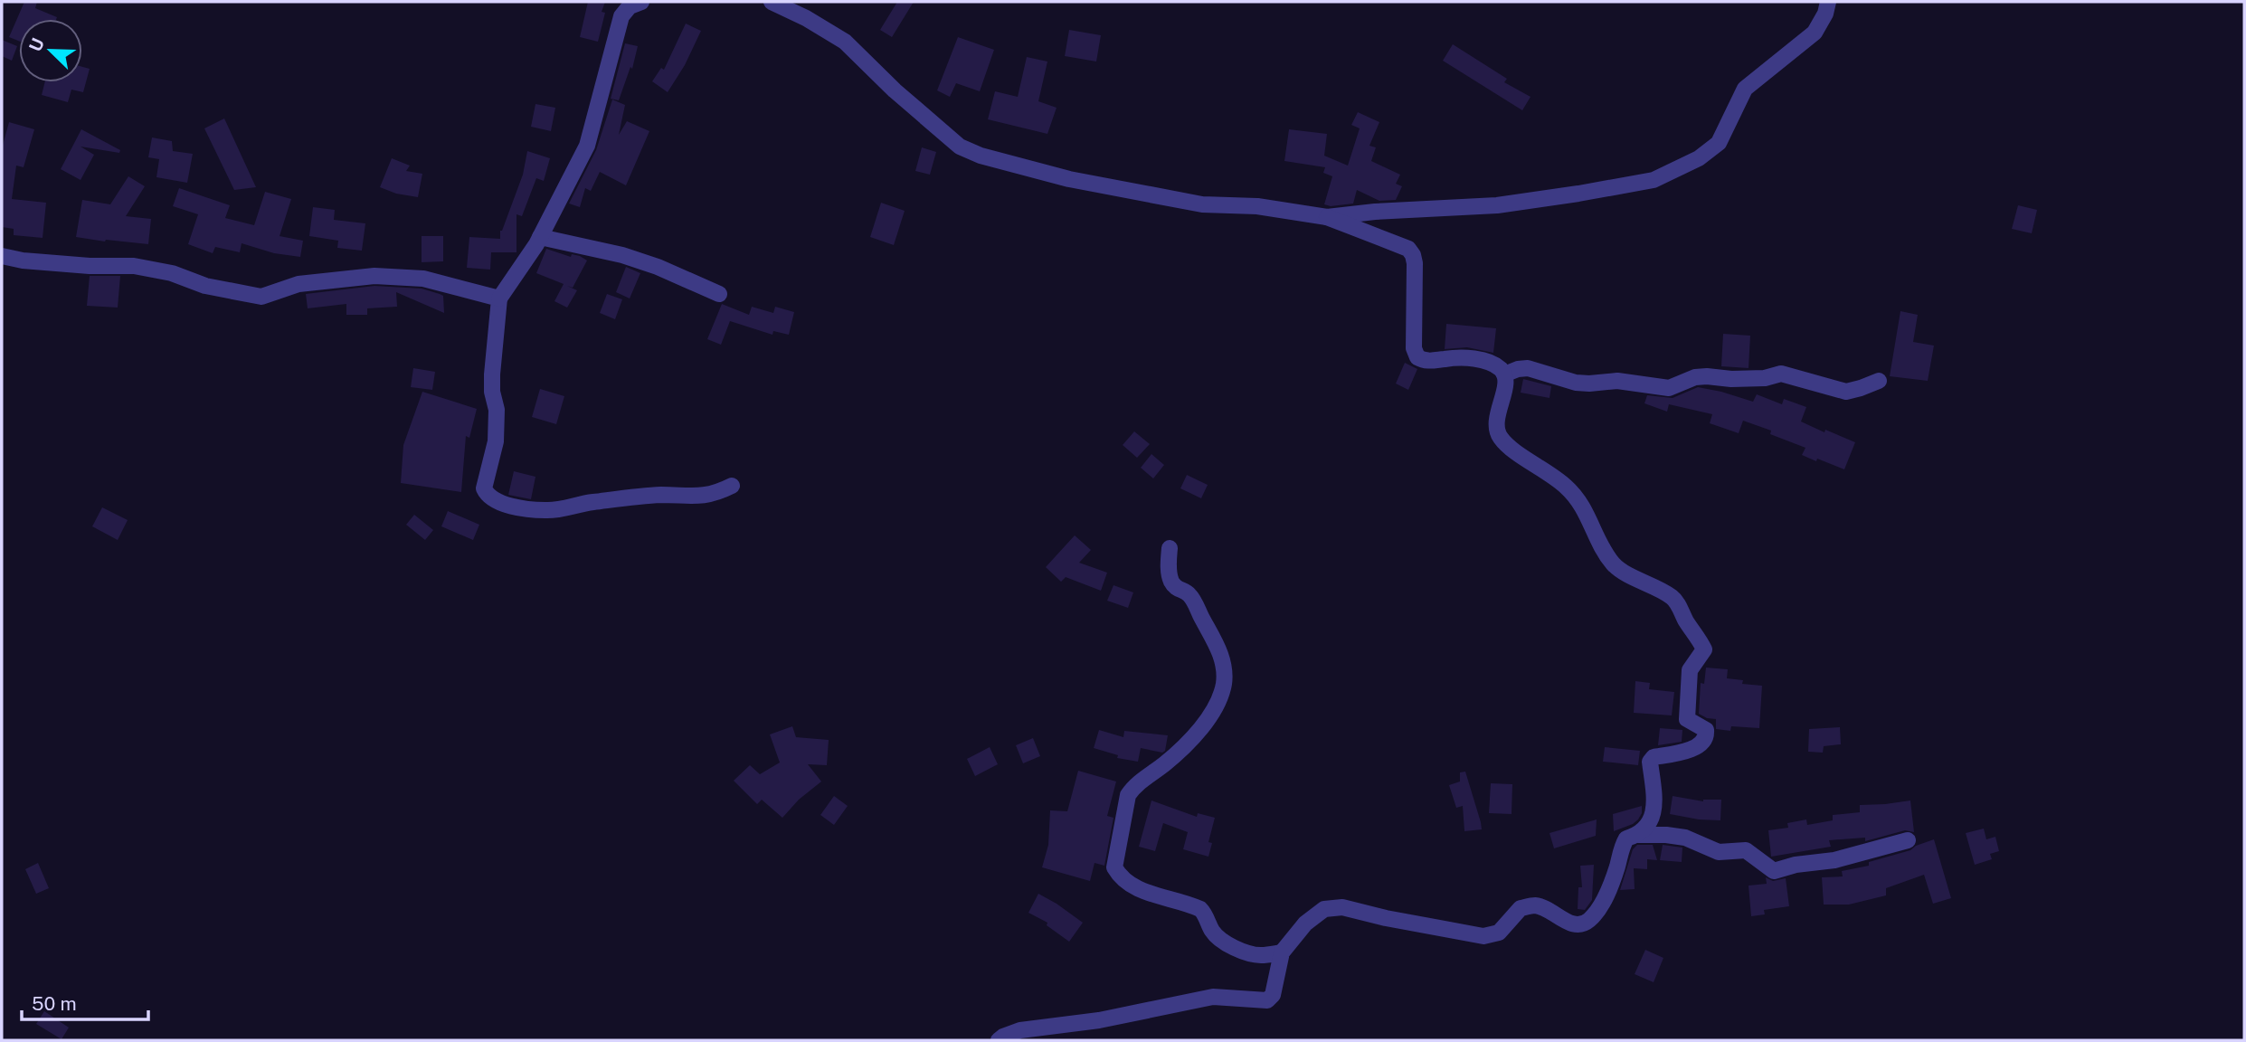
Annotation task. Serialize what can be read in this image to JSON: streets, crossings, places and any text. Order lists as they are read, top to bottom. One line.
{"scale_bar":"50 m","north":"top left"}
